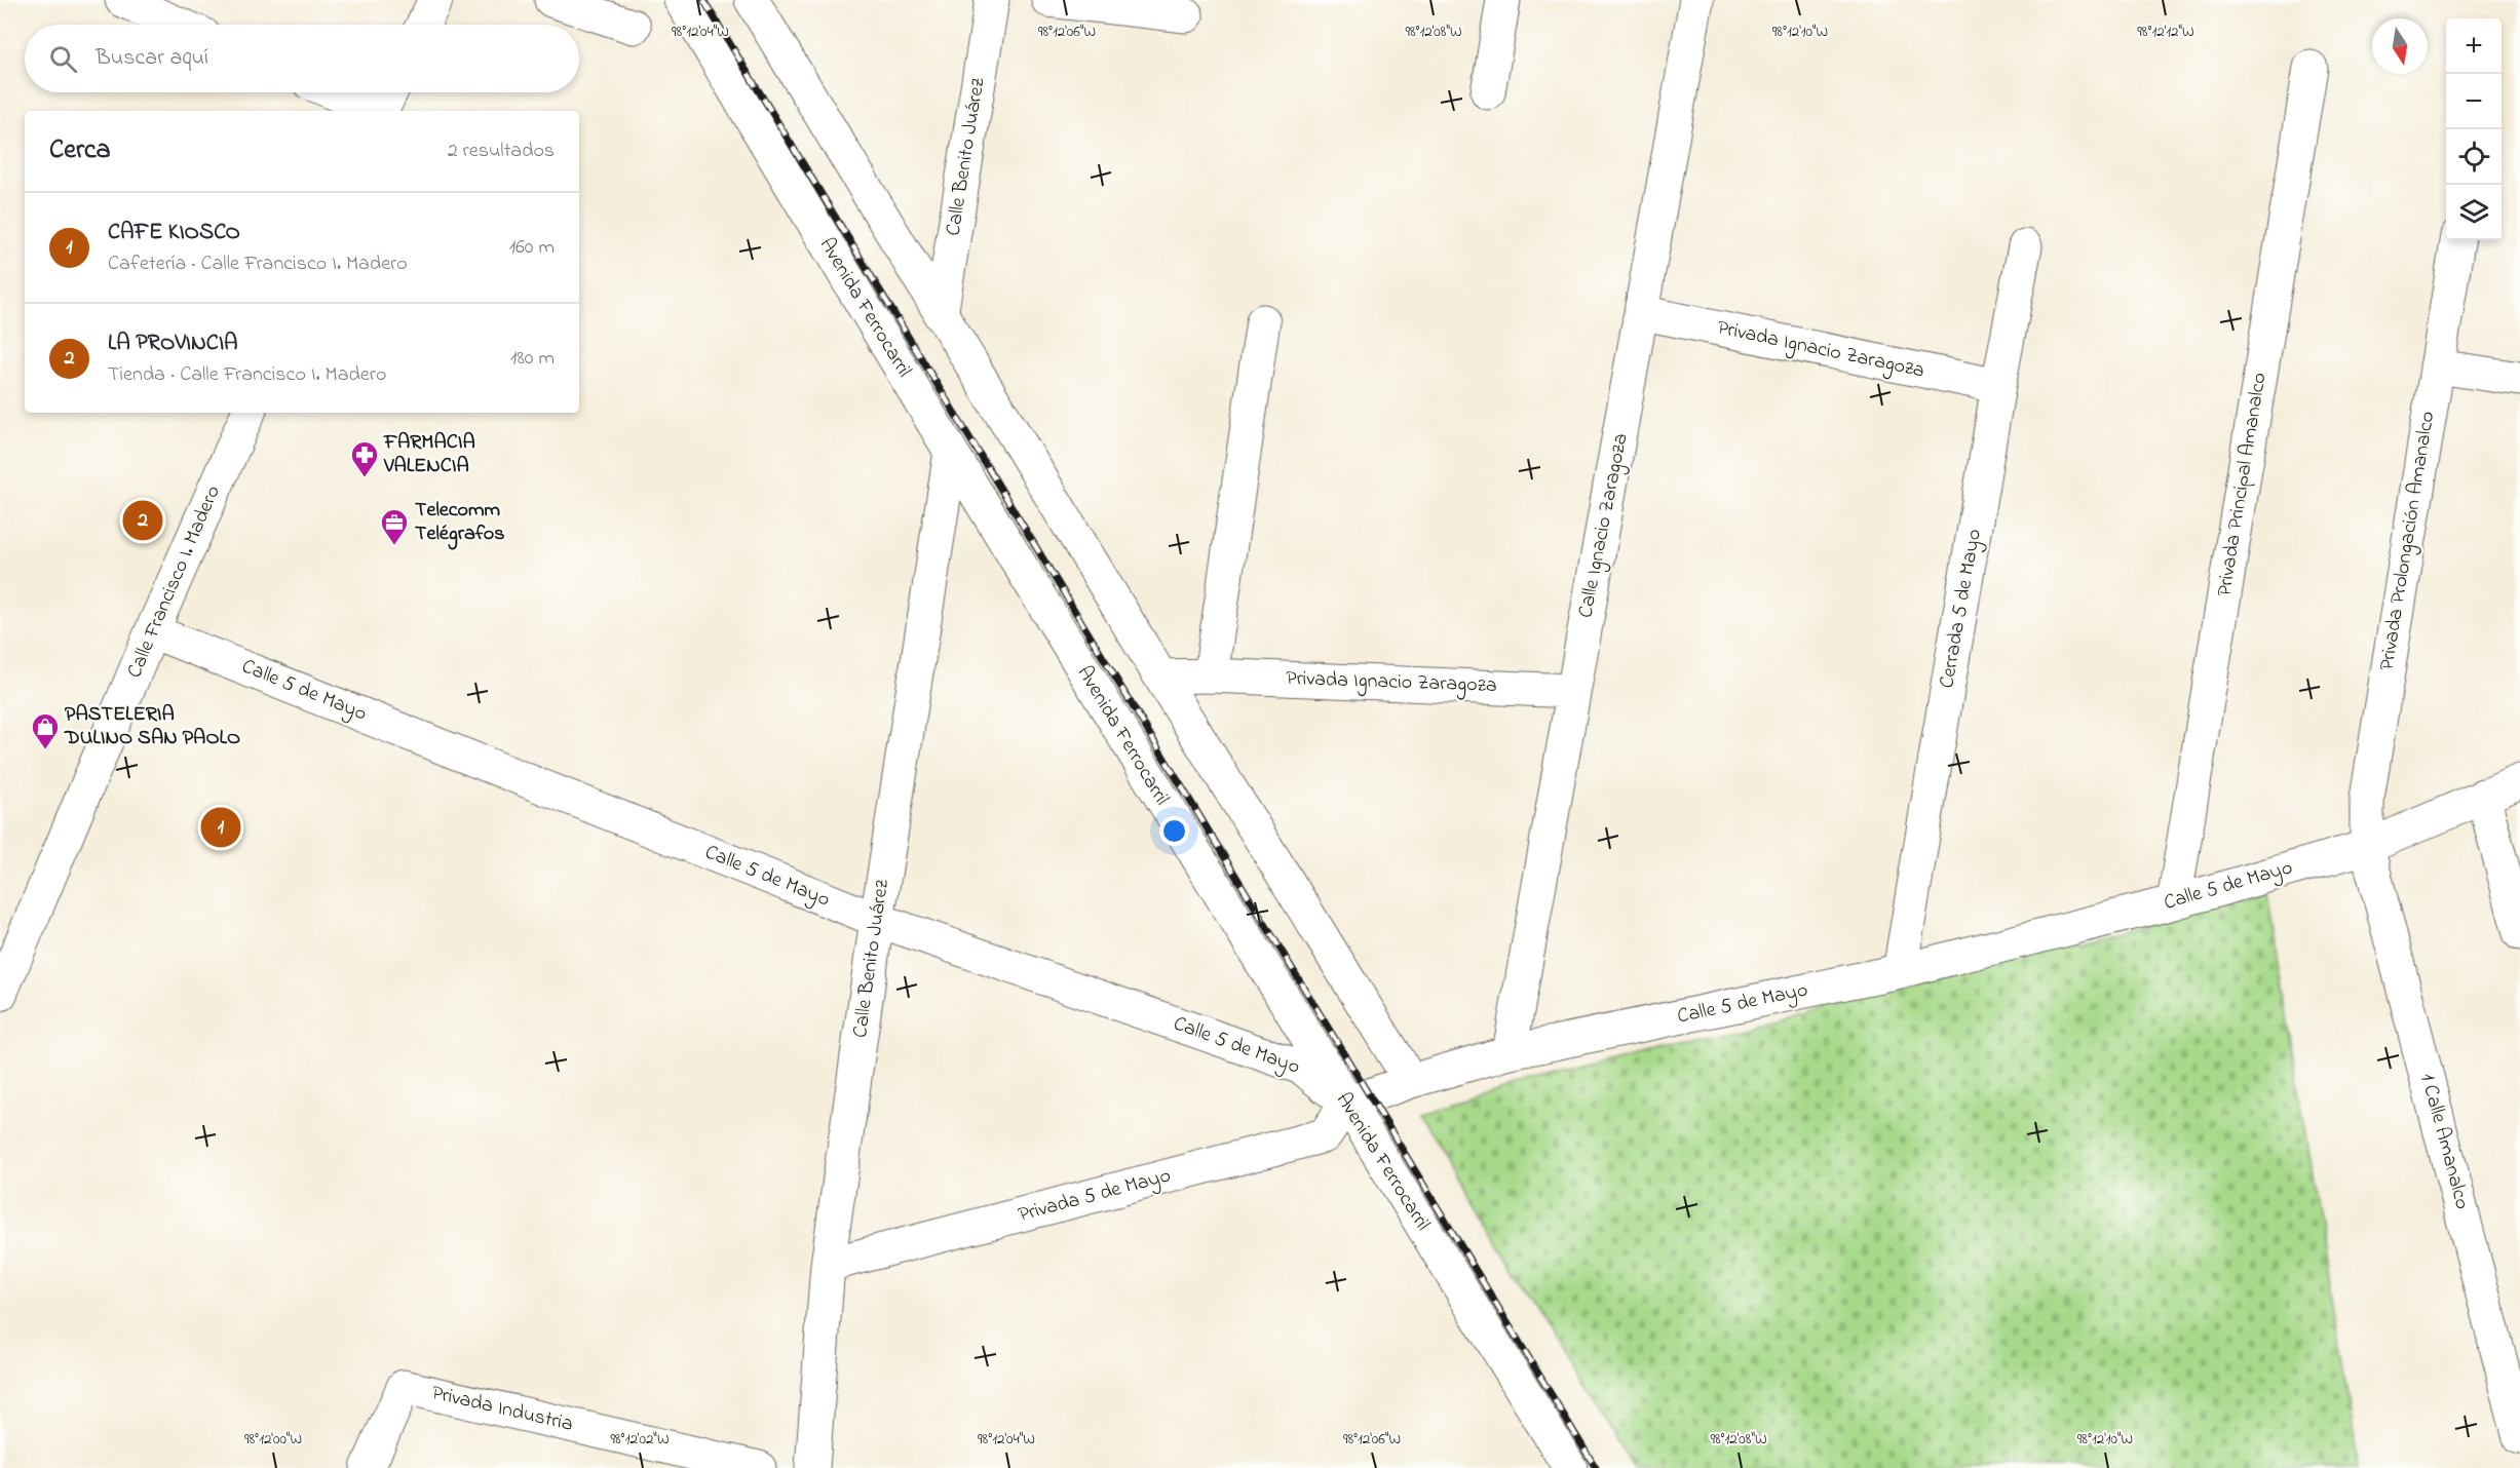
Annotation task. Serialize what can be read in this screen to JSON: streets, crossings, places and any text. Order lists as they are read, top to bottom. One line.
{"streets":{"street":["Calle Benito Juárez","Avenida Ferrocarril","Privada Ignacio Zaragoza","Privada Principal Amanalco","Calle Ignacio Zaragoza","Privada Prolongación Amanalco","Calle Francisco I. Madero","Cerrada 5 de Mayo","Calle 5 de Mayo","1 Calle Amanalco","Privada 5 de Mayo","Privada Industria"]},"crossings":[["Calle Benito Juárez","Avenida Ferrocarril"],["Calle Benito Juárez","Calle 5 de Mayo"],["Calle Benito Juárez","Privada 5 de Mayo"],["Avenida Ferrocarril","Calle 5 de Mayo"],["Avenida Ferrocarril","Privada 5 de Mayo"],["Privada Ignacio Zaragoza","Calle Ignacio Zaragoza"],["Privada Ignacio Zaragoza","Cerrada 5 de Mayo"],["Privada Principal Amanalco","Calle 5 de Mayo"],["Calle Ignacio Zaragoza","Calle 5 de Mayo"],["Privada Prolongación Amanalco","Calle 5 de Mayo"],["Privada Prolongación Amanalco","1 Calle Amanalco"],["Calle Francisco I. Madero","Calle 5 de Mayo"],["Cerrada 5 de Mayo","Calle 5 de Mayo"],["Calle 5 de Mayo","1 Calle Amanalco"],["Calle 5 de Mayo","Privada 5 de Mayo"]],"places":{"pharmacy":["FARMACIA VALENCIA"],"office":["Telecomm Telégrafos"],"shop":["PASTELERIA DULINO SAN PAOLO"]},"north":"bottom","page":{"map_buttons":["+","−"],"search":"Buscar aquí","heading":["Cerca","2 resultados"],"list":[{"mark":"1","name":"CAFE KIOSCO","note":"Cafetería · Calle Francisco I. Madero","value":"160 m"},{"mark":"2","name":"LA PROVINCIA","note":"Tienda · Calle Francisco I. Madero","value":"180 m"}],"pins":["2","1"]},"coordinates":["98°12'04\"W","98°12'06\"W","98°12'08\"W","98°12'10\"W","98°12'12\"W","98°12'00\"W","98°12'02\"W"]}
